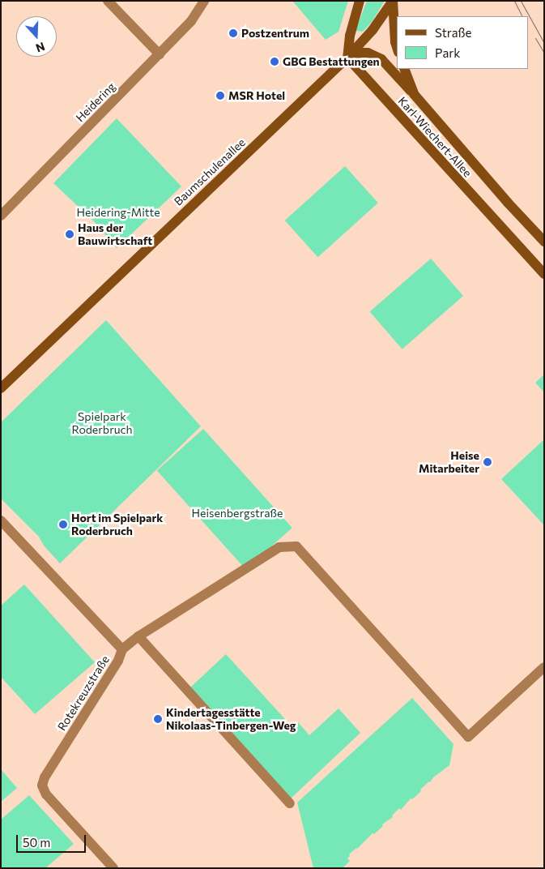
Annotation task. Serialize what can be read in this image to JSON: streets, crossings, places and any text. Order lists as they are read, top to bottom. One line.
{"streets":{"main road":["Karl-Wiechert-Allee","Baumschulenallee"],"street":["Heidering","Rotekreuzstraße"]},"crossings":[["Karl-Wiechert-Allee","Baumschulenallee"]],"parks":["Heidering-Mitte","Spielpark Roderbruch","Heisenbergstraße"],"places":["Postzentrum","GBG Bestattungen","MSR Hotel","Haus der Bauwirtschaft","Heise Mitarbeiter","Hort im Spielpark Roderbruch","Kindertagesstätte Nikolaas-Tinbergen-Weg"],"legend":["Straße","Park"],"scale_bar":"50 m","north":"bottom"}
